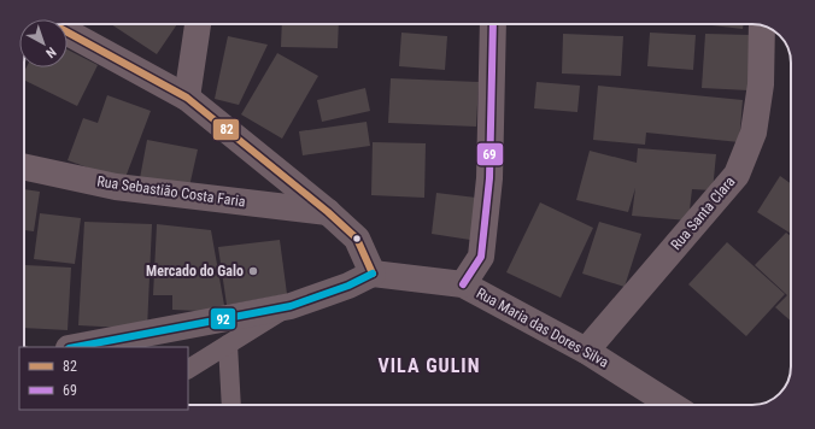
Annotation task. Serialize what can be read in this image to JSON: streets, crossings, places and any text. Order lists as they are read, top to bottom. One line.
{"streets":{"street":["Rua Sebastião Costa Faria","Rua Santa Clara","Rua Maria das Dores Silva"]},"crossings":[["Rua Santa Clara","Rua Maria das Dores Silva"]],"districts":["VILA GULIN"],"places":["Mercado do Galo"],"lines":["transit line 69","transit line 82","transit line 92"],"legend":["82","69"],"north":"bottom right"}
